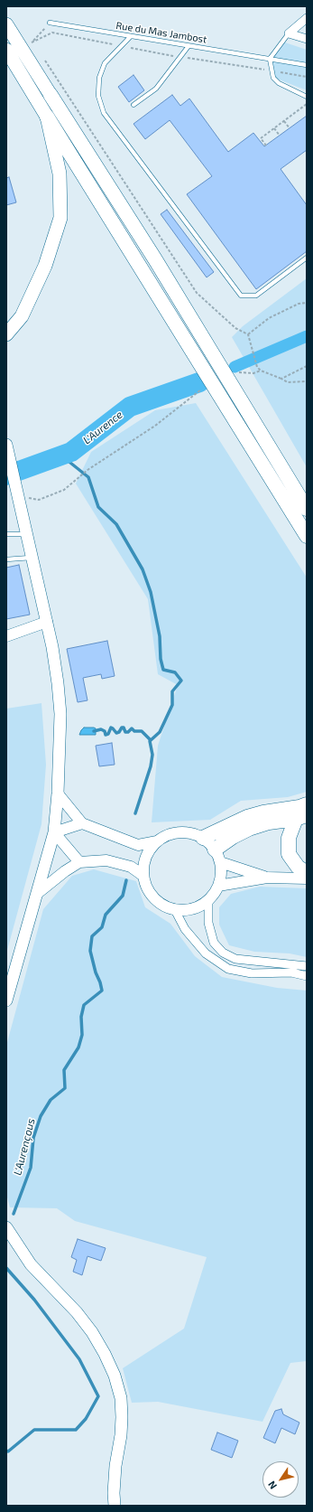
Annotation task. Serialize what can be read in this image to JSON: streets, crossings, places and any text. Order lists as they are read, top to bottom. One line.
{"streets":{"lane":["Rue du Mas Jambost"]},"water":["L'Aurence","L'Aurençous"],"north":"bottom left"}
